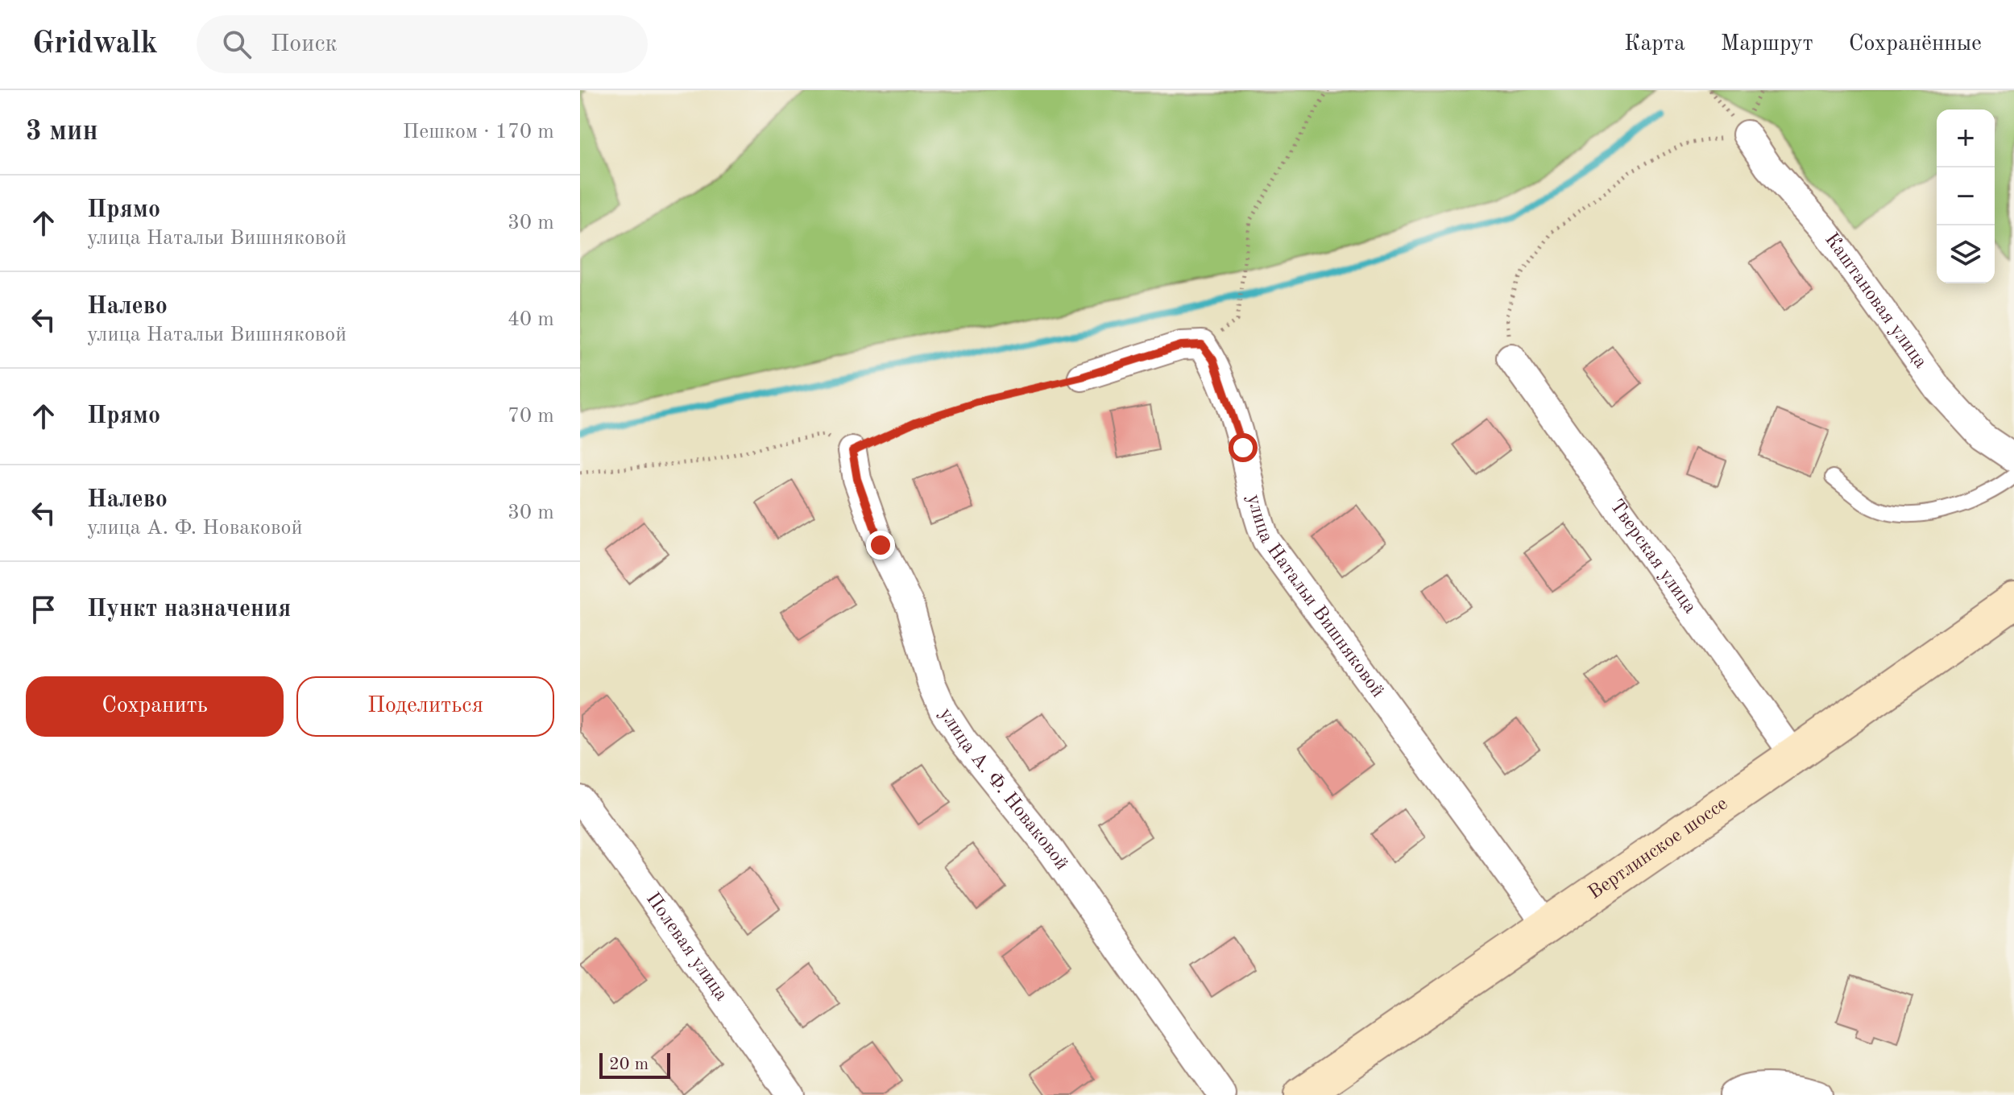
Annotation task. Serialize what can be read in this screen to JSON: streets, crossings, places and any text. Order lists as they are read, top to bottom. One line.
{"streets":{"main road":["Вертлинское шоссе"],"street":["Каштановая улица","Тверская улица","улица Натальи Вишняковой","улица А. Ф. Новаковой","Полевая улица"]},"crossings":[["Тверская улица","Вертлинское шоссе"],["улица Натальи Вишняковой","Вертлинское шоссе"]],"scale_bar":"20 m","page":{"header":"Gridwalk","search":"Поиск","nav":["Карта","Маршрут","Сохранённые"],"heading":["3 мин","Пешком · 170 m"],"map_buttons":["+","−"],"list":[["Прямо","улица Натальи Вишняковой","30 m"],["Налево","улица Натальи Вишняковой","40 m"],["Прямо","70 m"],["Налево","улица А. Ф. Новаковой","30 m"],"Пункт назначения"],"buttons":["Сохранить","Поделиться"],"scale":"20 m"}}
